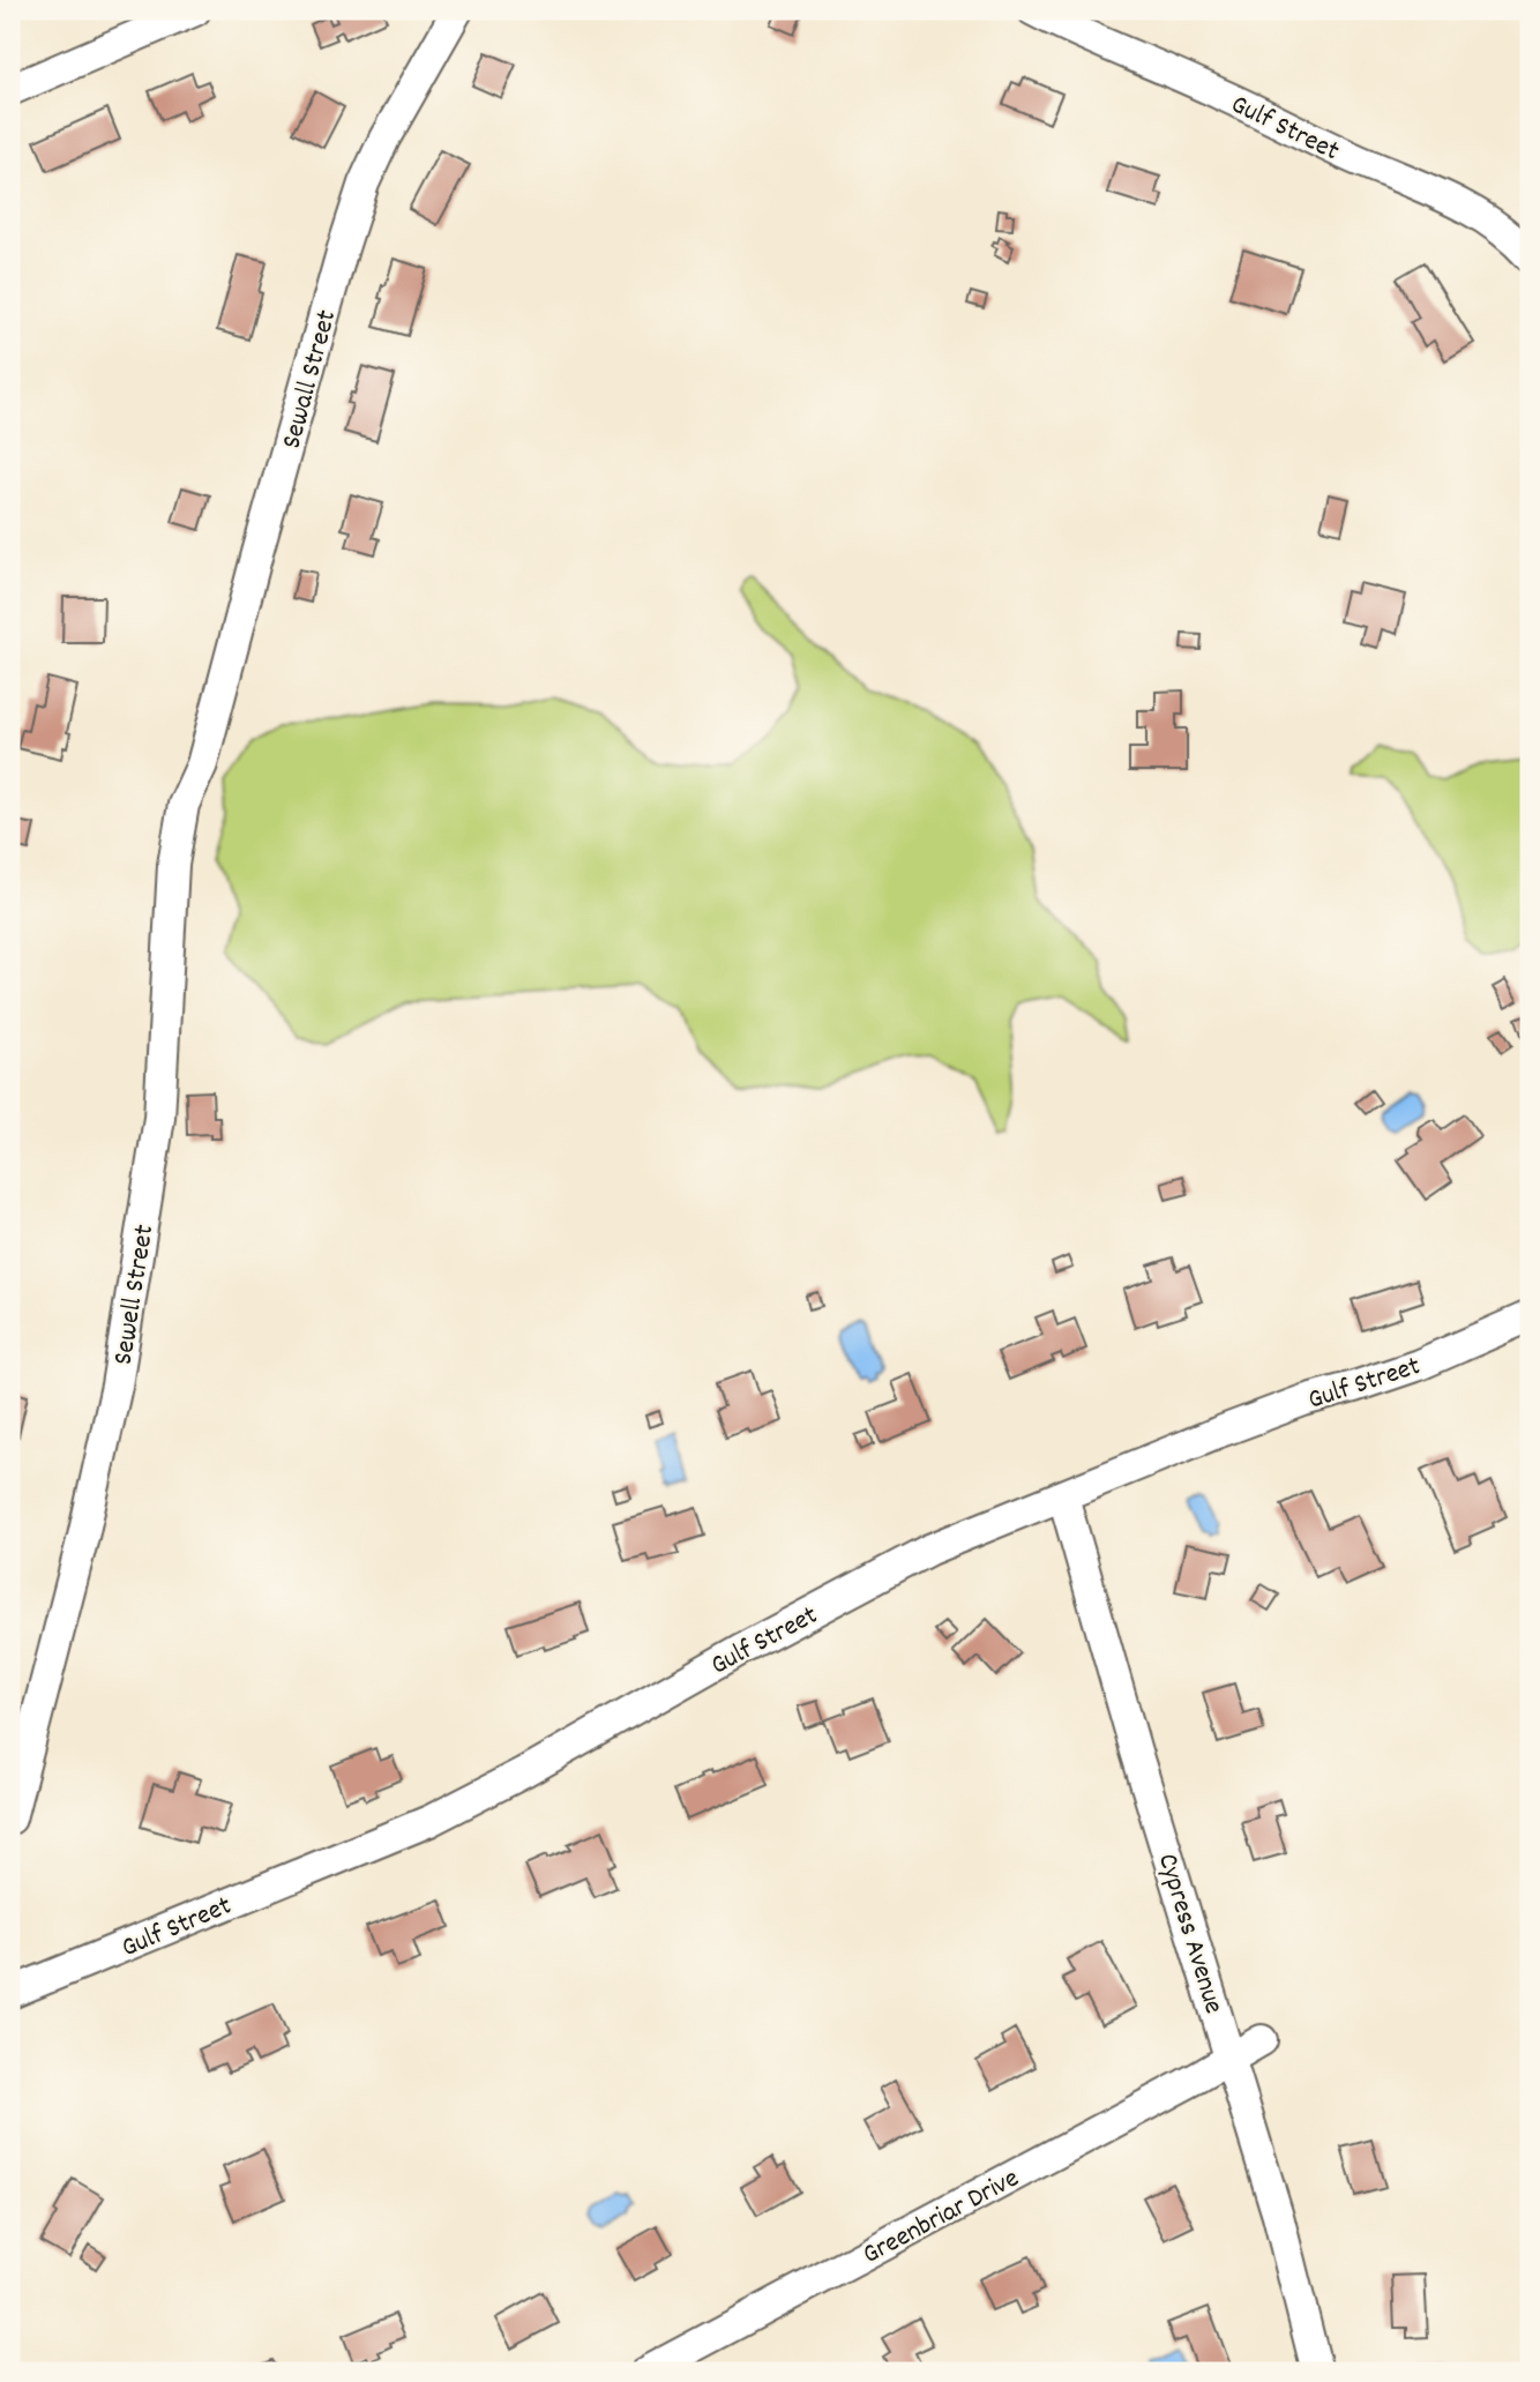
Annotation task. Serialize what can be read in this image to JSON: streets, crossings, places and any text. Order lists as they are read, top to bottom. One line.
{"streets":{"street":["Gulf Street","Sewall Street","Sewell Street","Cypress Avenue","Greenbriar Drive"]},"crossings":[["Gulf Street","Cypress Avenue"],["Sewall Street","Sewell Street"],["Cypress Avenue","Greenbriar Drive"]]}
